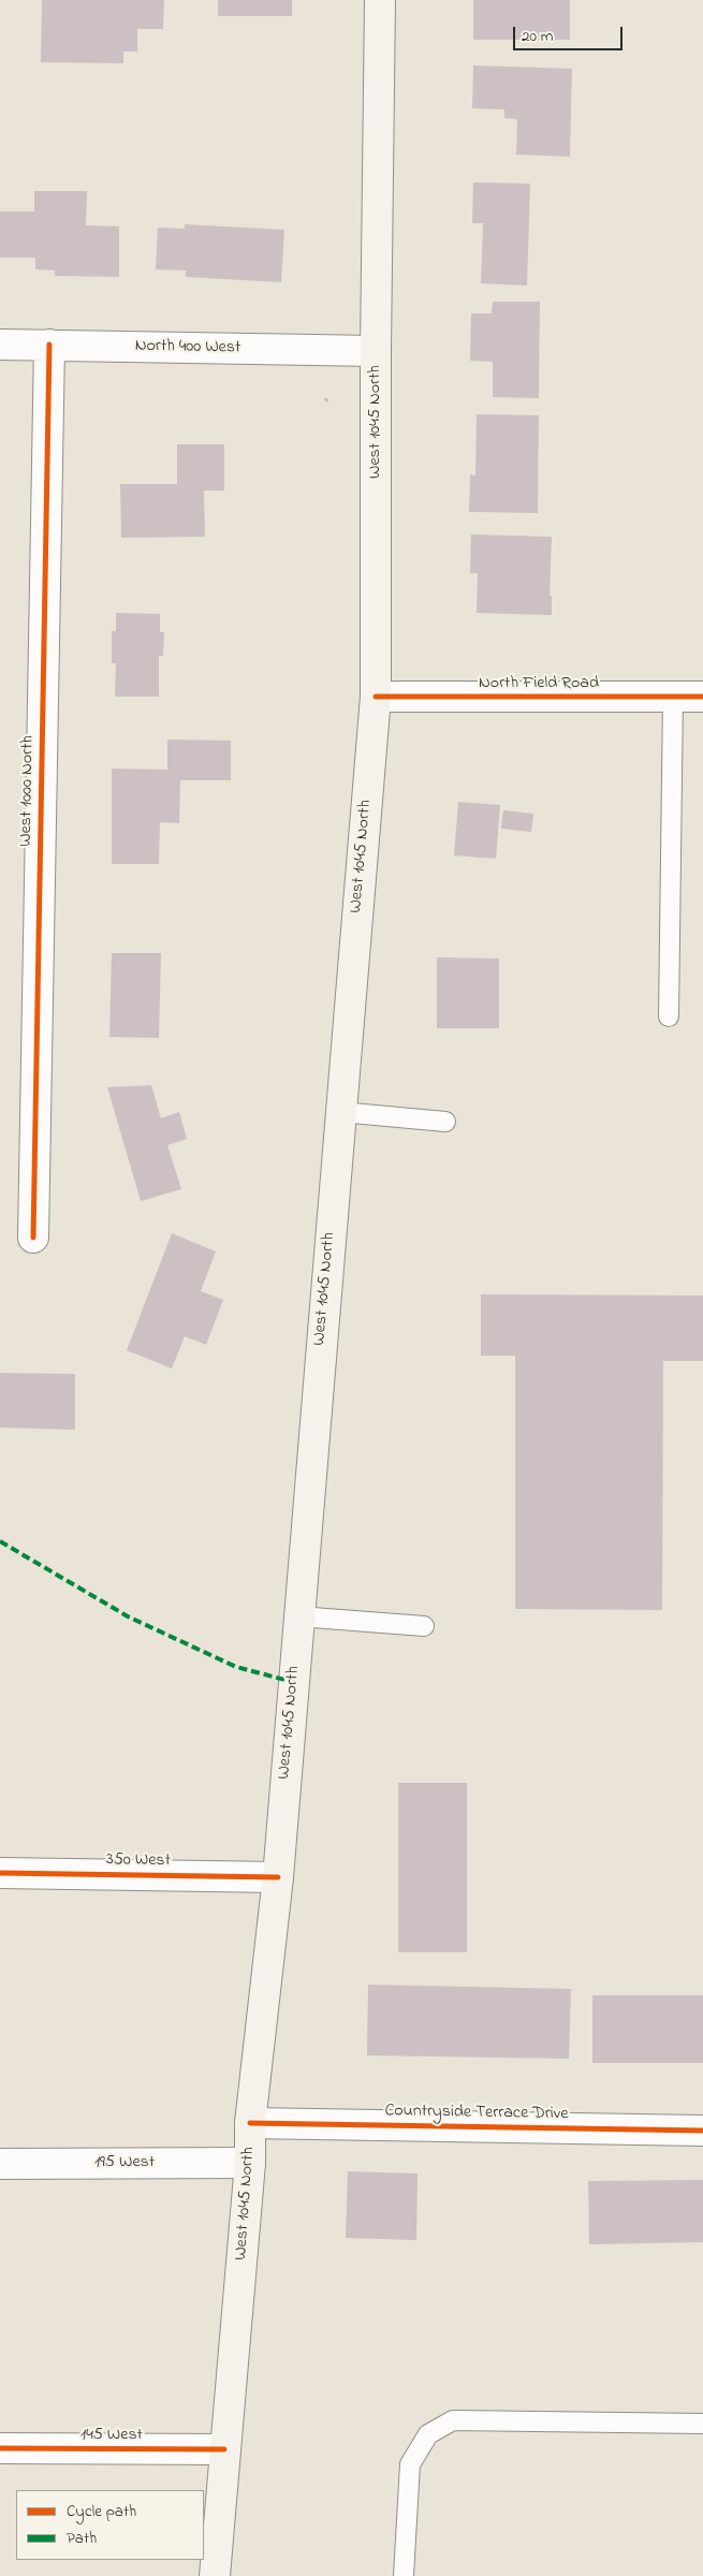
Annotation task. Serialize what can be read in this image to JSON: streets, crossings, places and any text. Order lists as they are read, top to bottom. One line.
{"streets":{"main road":["West 1045 North"],"street":["North 400 West","North Field Road","West 1000 North","350 West","Countryside Terrace Drive","195 West","145 West"]},"crossings":[["North 400 West","West 1045 North"],["North 400 West","West 1000 North"],["West 1045 North","North Field Road"],["West 1045 North","350 West"],["West 1045 North","Countryside Terrace Drive"],["West 1045 North","195 West"],["West 1045 North","145 West"]],"legend":["Cycle path","Path"],"scale_bar":"20 m"}
